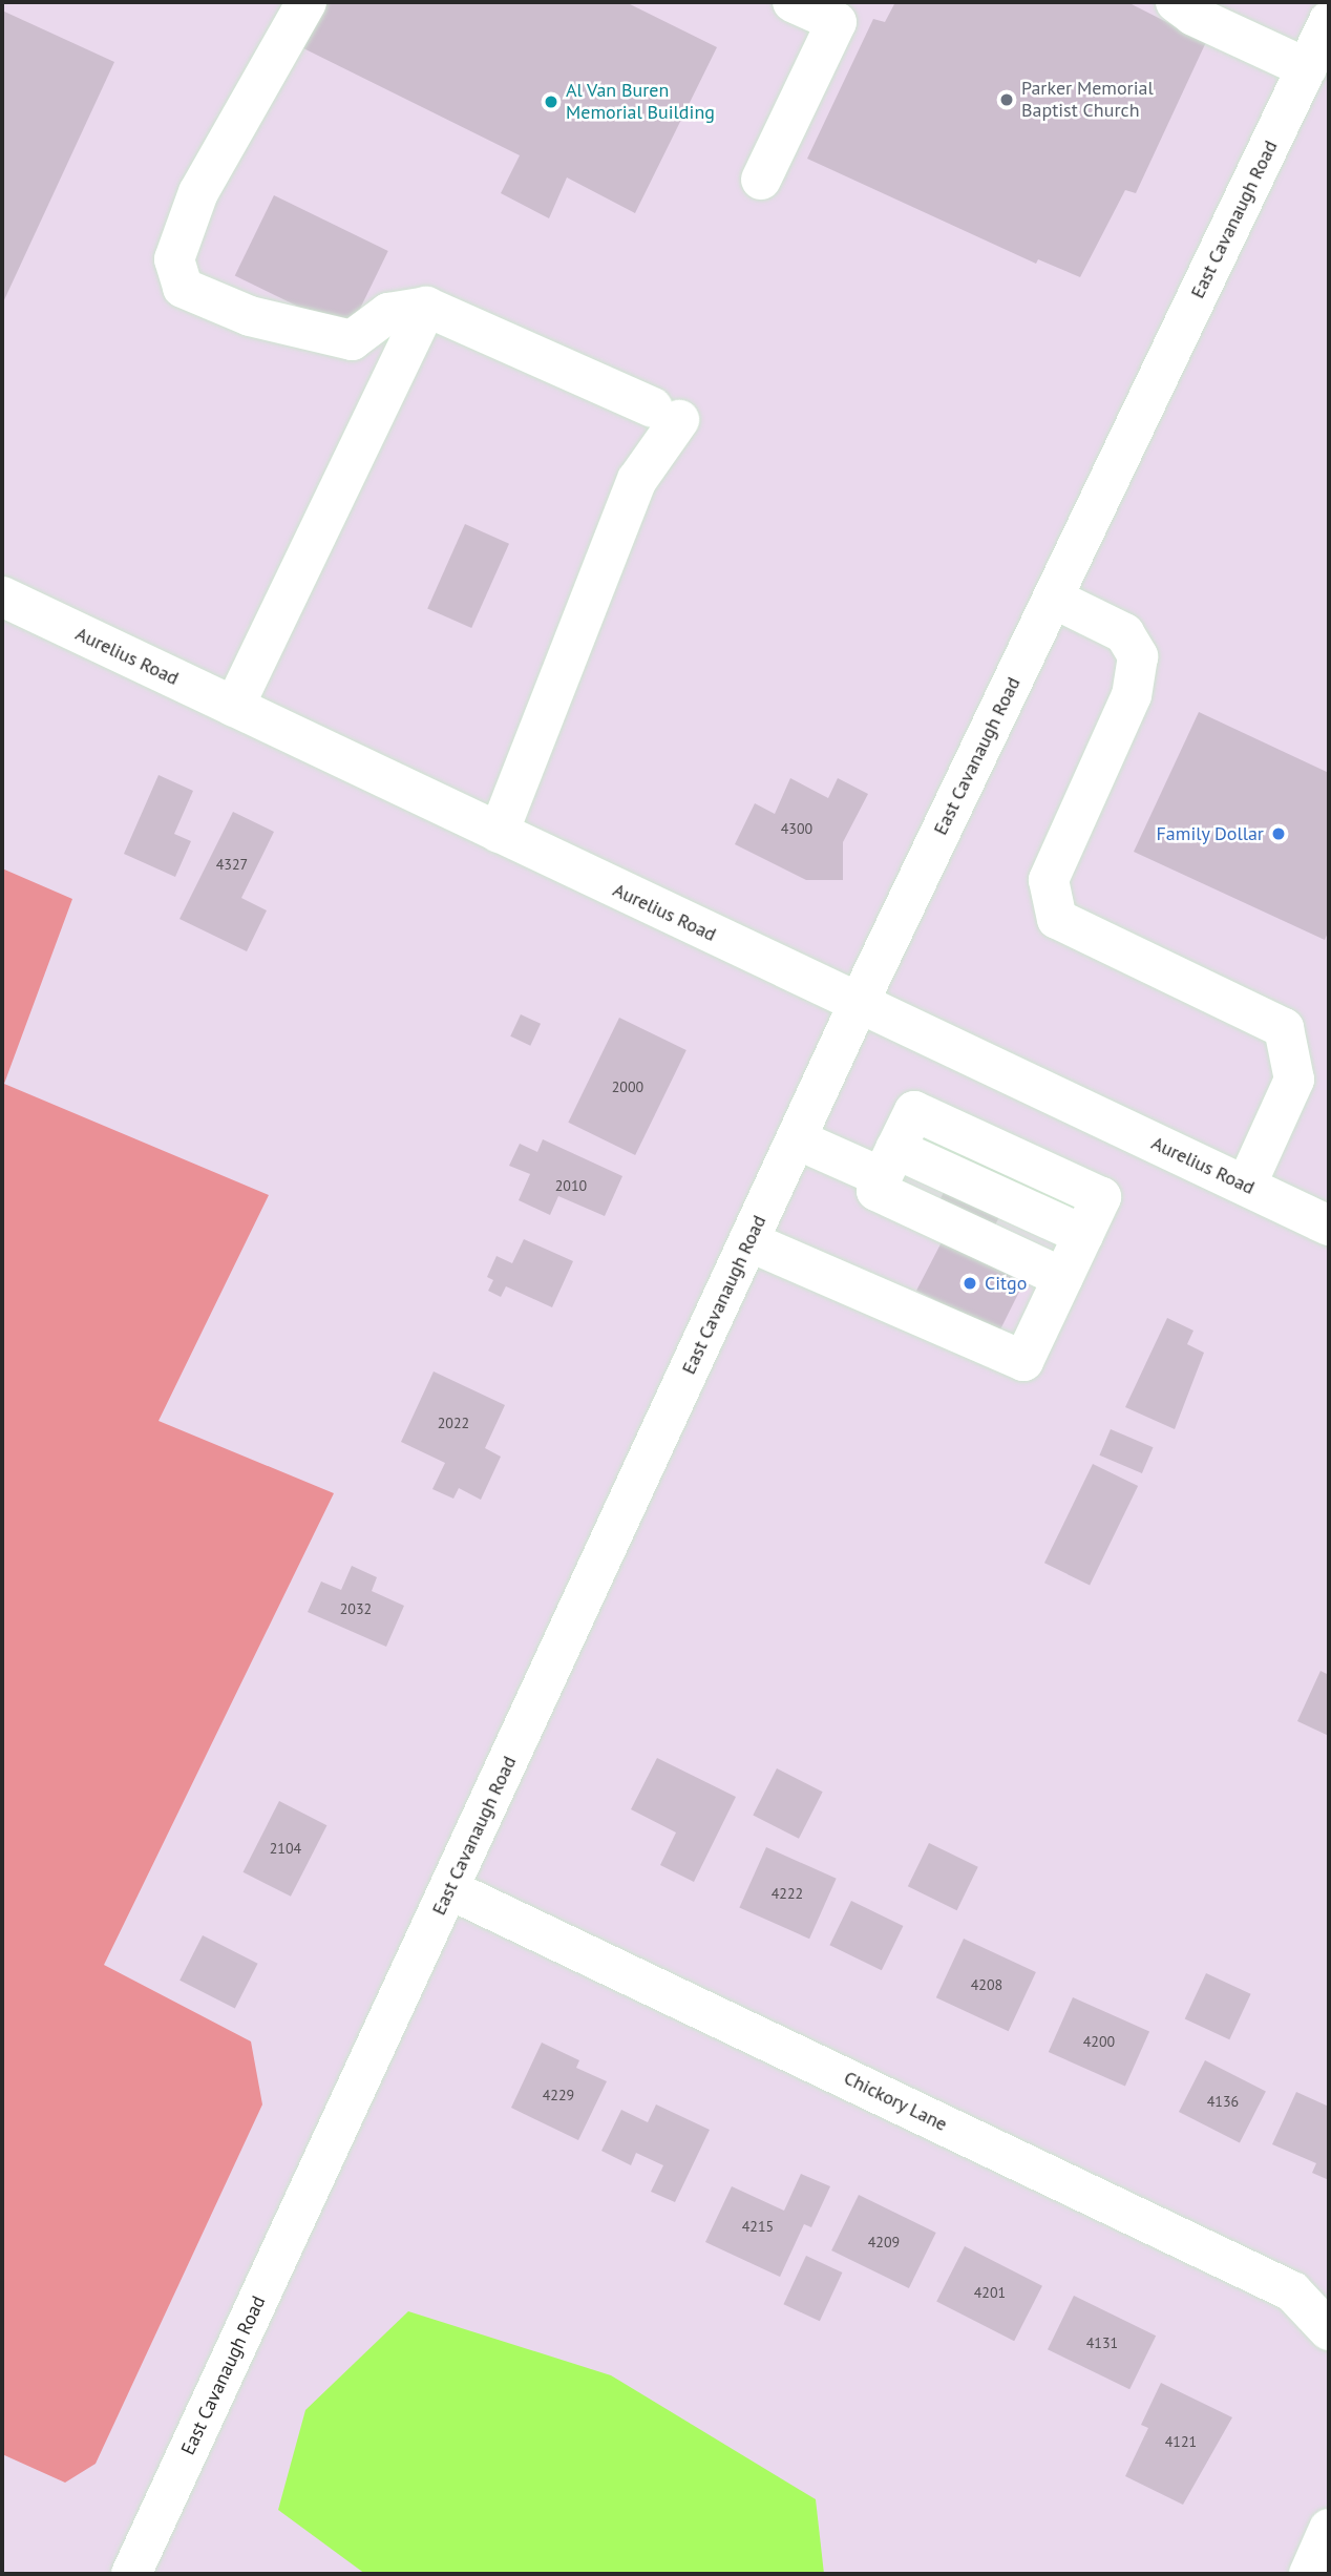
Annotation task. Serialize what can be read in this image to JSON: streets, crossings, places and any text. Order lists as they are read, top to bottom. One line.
{"streets":{"street":["East Cavanaugh Road","Aurelius Road","Chickory Lane"]},"crossings":[["East Cavanaugh Road","Aurelius Road"],["East Cavanaugh Road","Chickory Lane"]],"places":["Parker Memorial Baptist Church","Al Van Buren Memorial Building","Family Dollar","Citgo"],"house_numbers":["4300","4327","2000","2010","2022","2032","2104","4222","4208","4200","4229","4136","4215","4209","4201","4131","4121"]}
